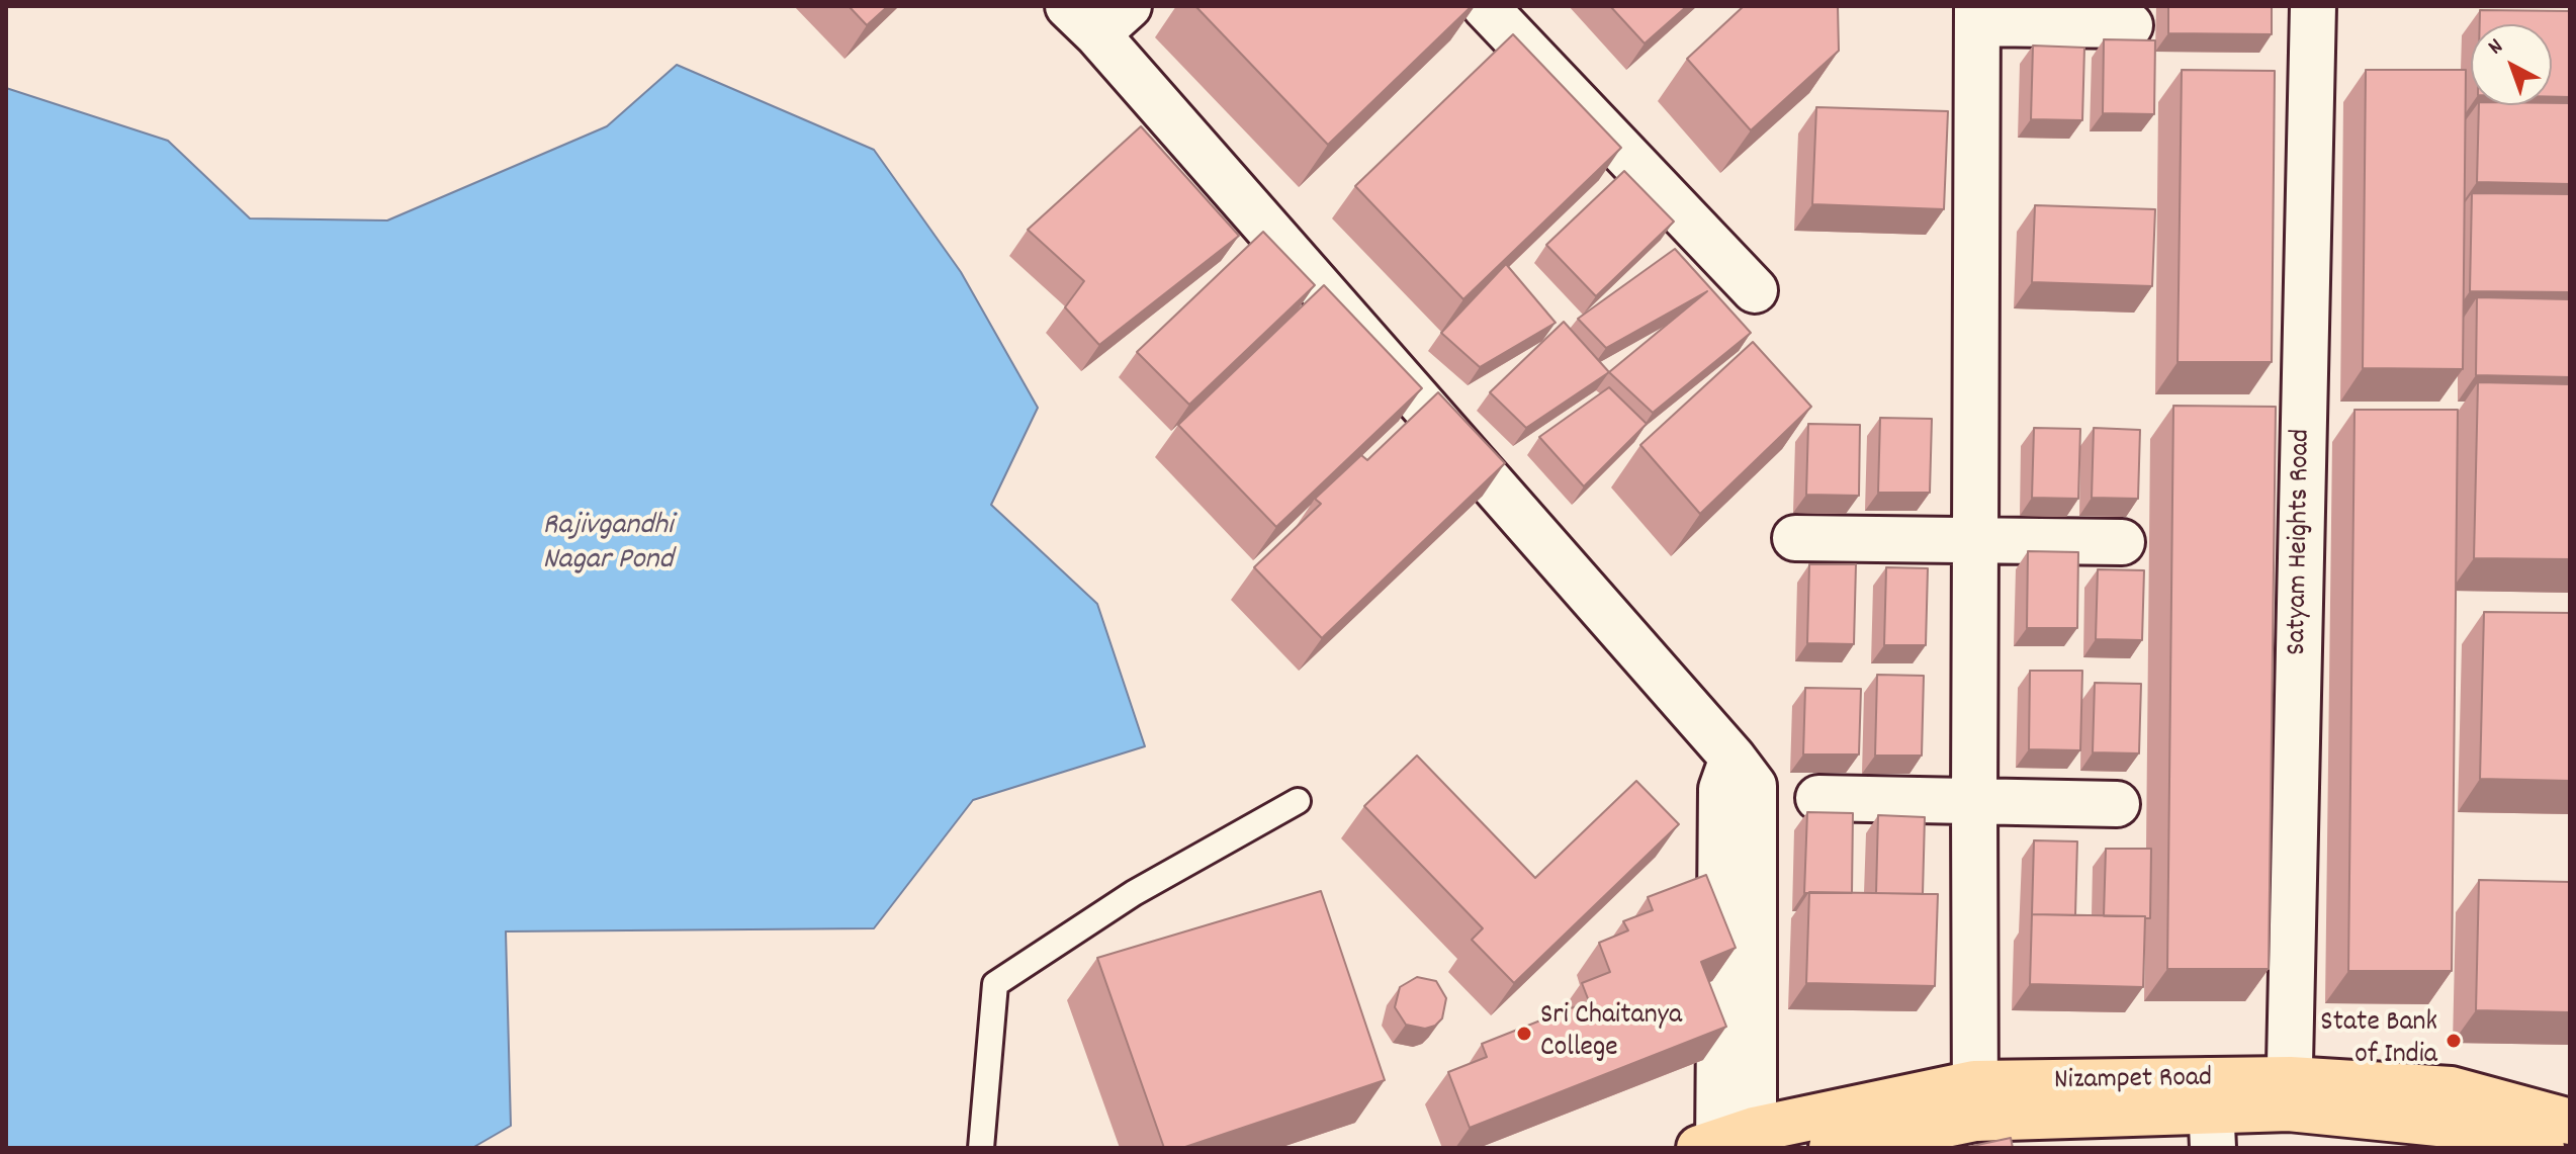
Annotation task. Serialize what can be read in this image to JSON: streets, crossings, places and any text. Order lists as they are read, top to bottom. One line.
{"streets":{"main road":["Nizampet Road"],"street":["Satyam Heights Road"]},"crossings":[["Satyam Heights Road","Nizampet Road"]],"water":["Rajivgandhi Nagar Pond"],"places":["Sri Chaitanya College","State Bank of India"],"north":"top left"}
